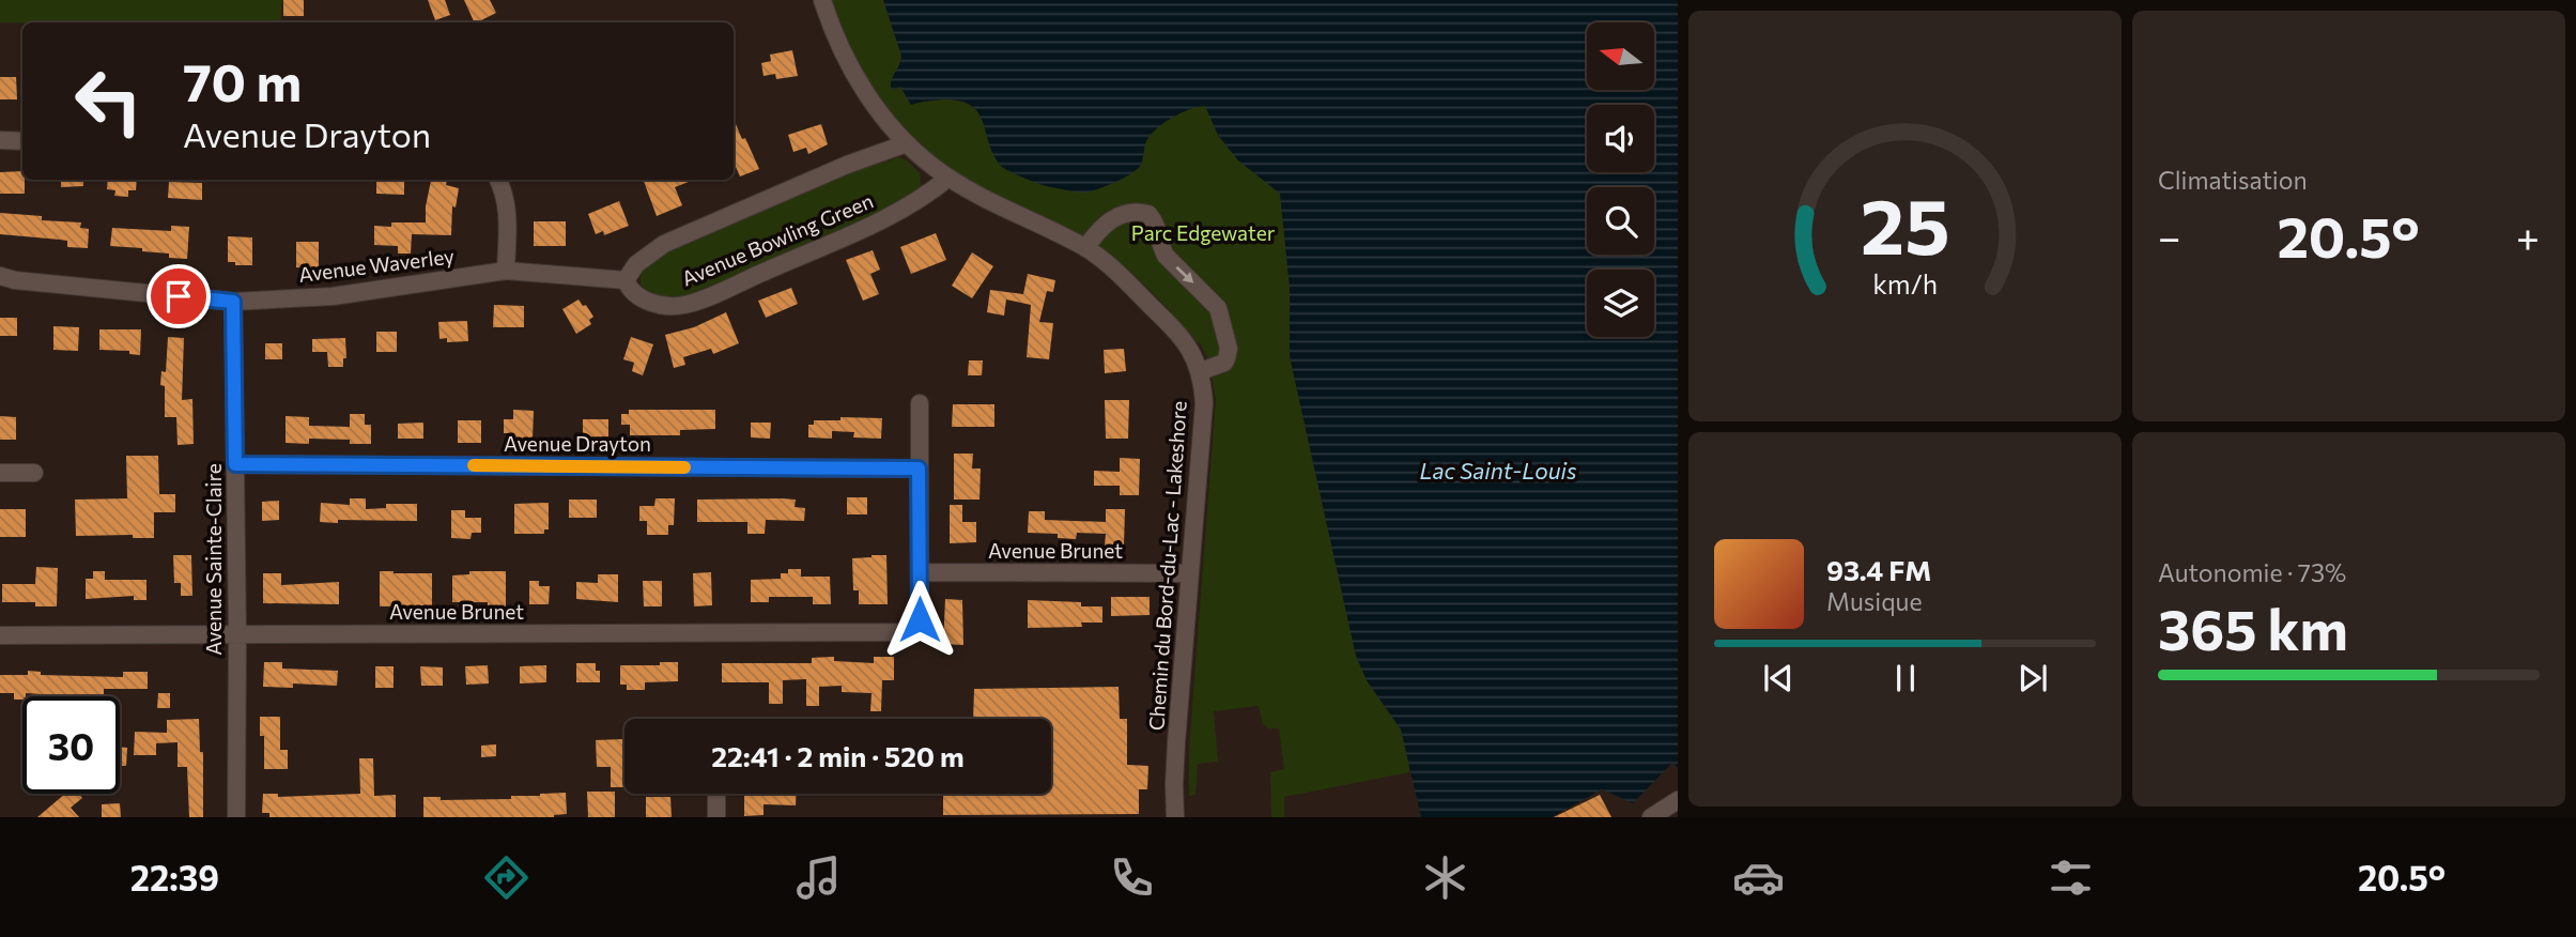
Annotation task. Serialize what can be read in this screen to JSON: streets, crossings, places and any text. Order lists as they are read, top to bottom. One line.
{"streets":{"street":["Avenue Bowling Green","Avenue Waverley","Avenue Drayton","Avenue Brunet","Avenue Sainte-Claire","Chemin du Bord-du-Lac - Lakeshore"]},"crossings":[["Avenue Bowling Green","Avenue Waverley"],["Avenue Bowling Green","Chemin du Bord-du-Lac - Lakeshore"],["Avenue Waverley","Avenue Sainte-Claire"],["Avenue Drayton","Avenue Sainte-Claire"],["Avenue Brunet","Avenue Sainte-Claire"],["Avenue Brunet","Chemin du Bord-du-Lac - Lakeshore"]],"water":["Lac Saint-Louis"],"parks":["Parc Edgewater"],"north":"left","page":{"tile":["Climatisation",["Autonomie · 73%","365 km"]],"turn":["70 m","Avenue Drayton"],"heat":["−","20.5°","+"],"song":["93.4 FM","Musique"],"limit":"30","trip":"22:41 · 2 min · 520 m","tabs":["22:39","20.5°"],"gauge":["25","km/h"]}}
